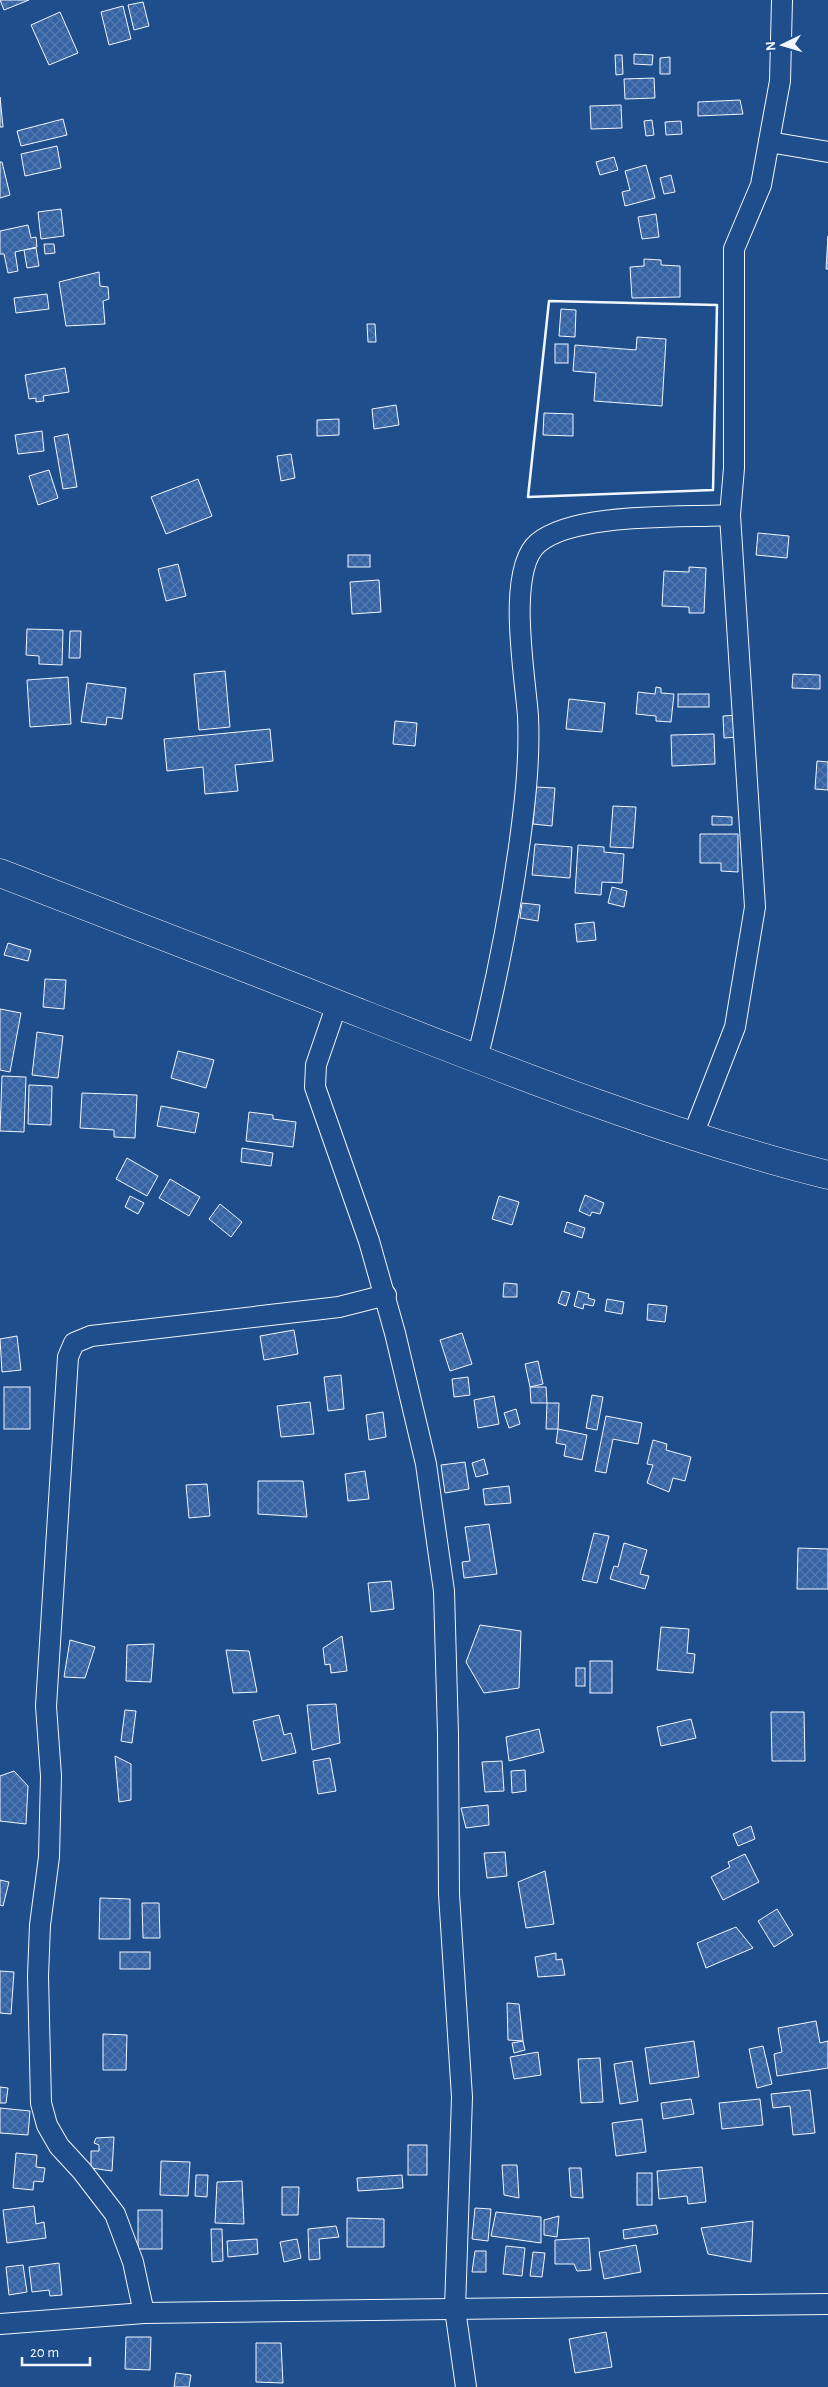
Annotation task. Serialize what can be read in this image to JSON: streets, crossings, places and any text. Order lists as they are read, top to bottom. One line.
{"scale_bar":"20 m","north":"left"}
